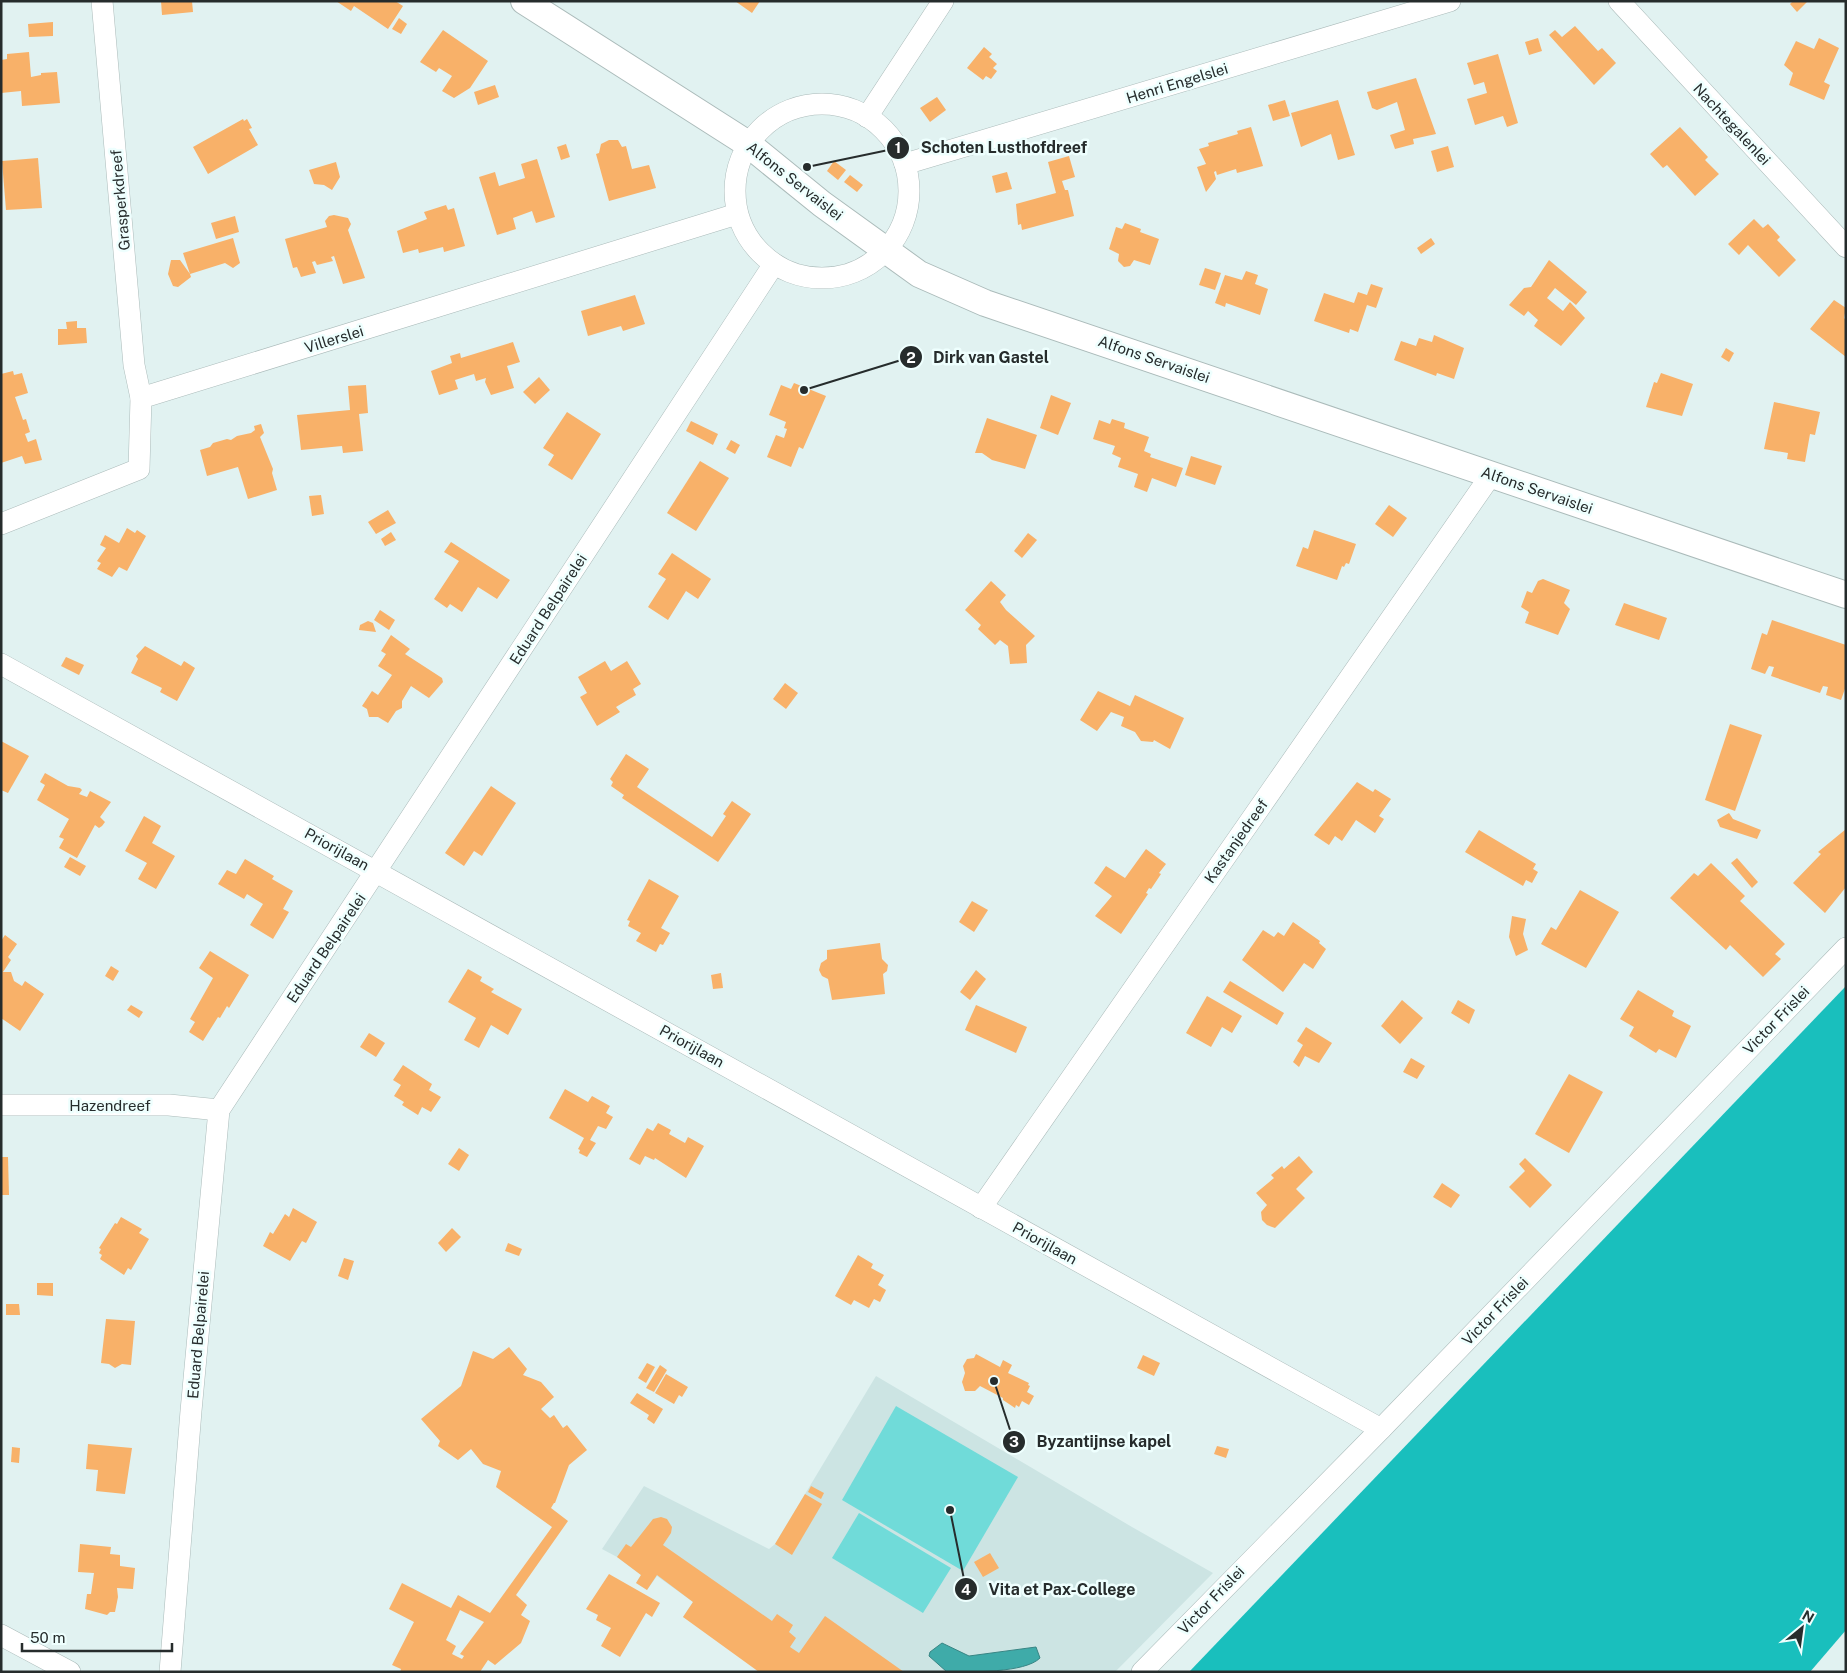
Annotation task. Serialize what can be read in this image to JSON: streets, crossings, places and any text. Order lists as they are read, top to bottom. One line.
{"streets":{"street":["Henri Engelslei","Nachtegalenlei","Alfons Servaislei","Grasperkdreef","Villerslei","Eduard Belpairelei","Kastanjedreef","Priorijlaan","Victor Frislei","Hazendreef"]},"crossings":[["Alfons Servaislei","Kastanjedreef"],["Grasperkdreef","Villerslei"],["Eduard Belpairelei","Priorijlaan"],["Eduard Belpairelei","Hazendreef"],["Kastanjedreef","Priorijlaan"],["Priorijlaan","Victor Frislei"]],"places":["Schoten Lusthofdreef","Dirk van Gastel","Byzantijnse kapel","Vita et Pax-College"],"scale_bar":"50 m","north":"top right"}
